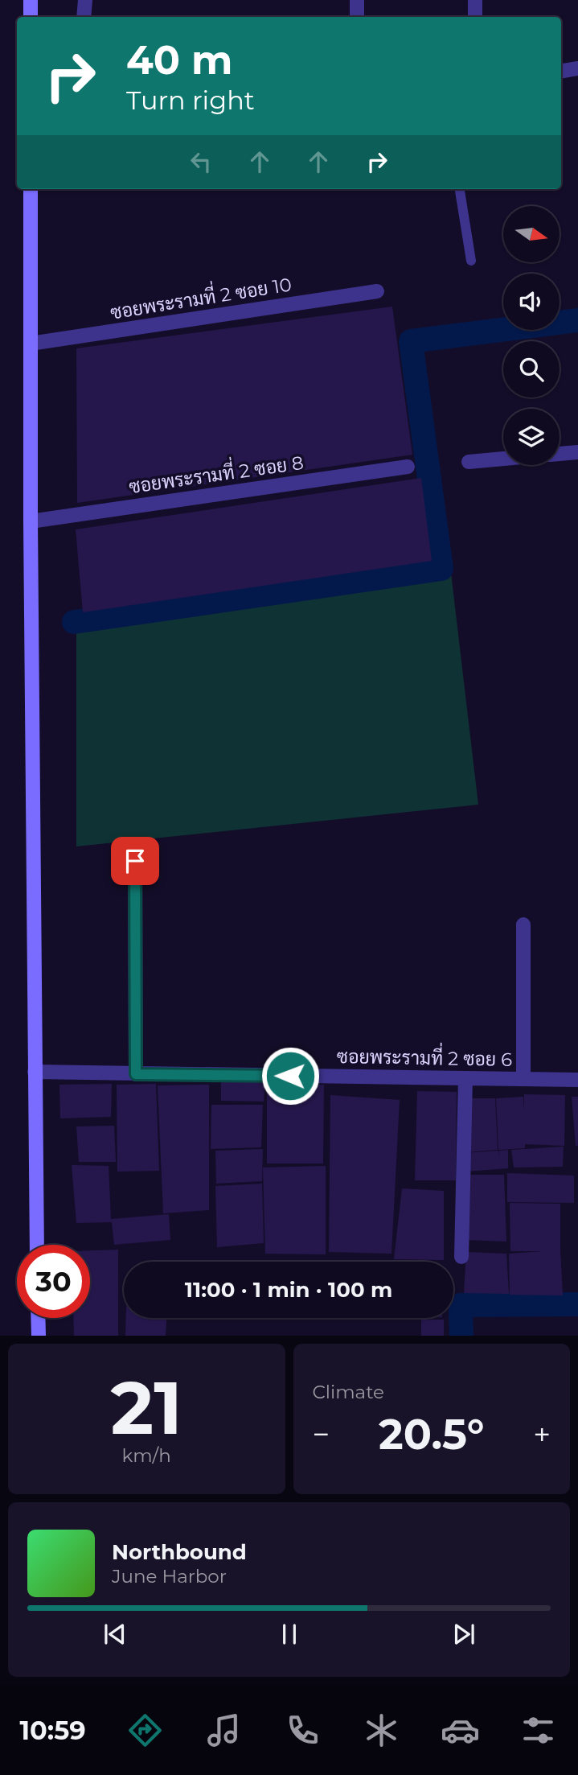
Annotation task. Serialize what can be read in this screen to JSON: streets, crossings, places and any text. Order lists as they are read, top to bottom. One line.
{"streets":{"street":["ซอยพระรามที่ 2 ซอย 10","ซอยพระรามที่ 2 ซอย 8","ซอยพระรามที่ 2 ซอย 6"]},"north":"right","page":{"turn":["40 m","Turn right"],"limit":"30","trip":"11:00 · 1 min · 100 m","tile":[["21","km/h"],"Climate"],"heat":["−","20.5°","+"],"song":["Northbound","June Harbor"],"tabs":"10:59"}}
